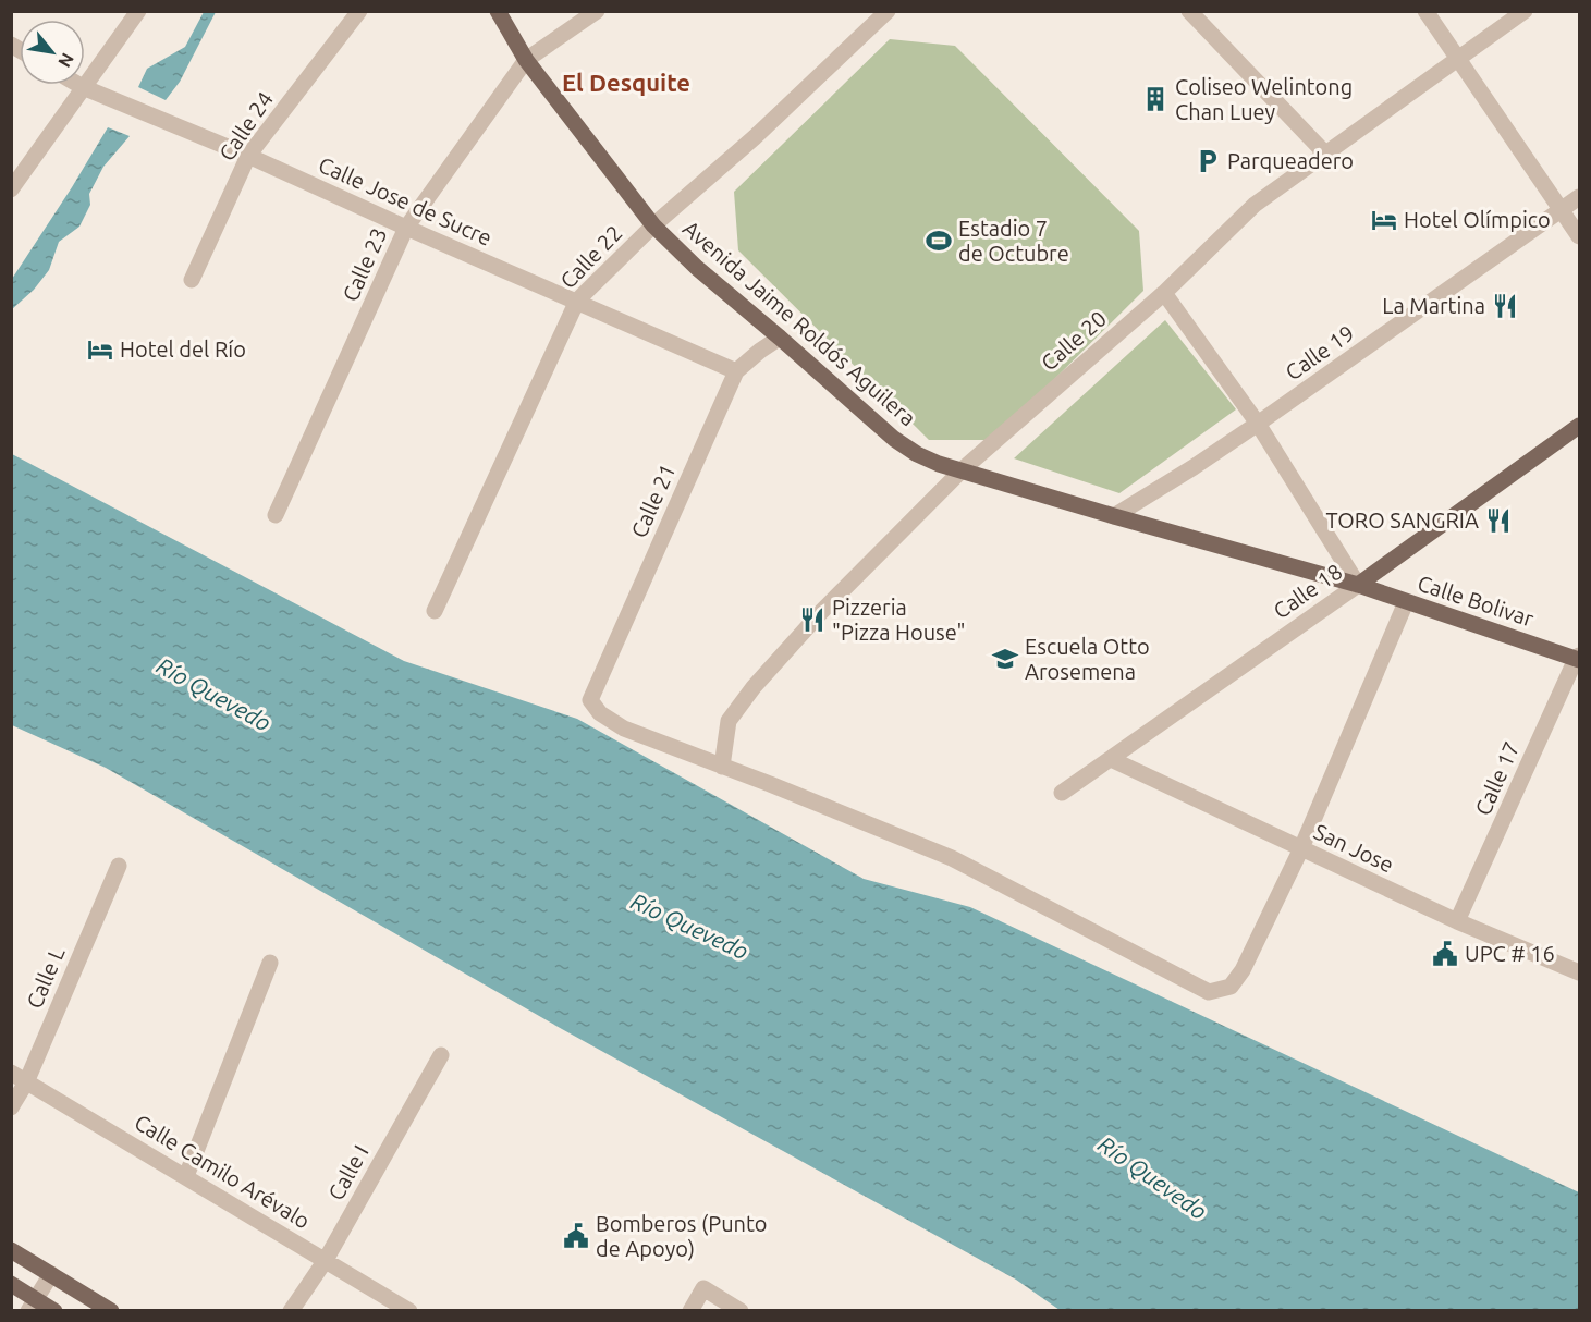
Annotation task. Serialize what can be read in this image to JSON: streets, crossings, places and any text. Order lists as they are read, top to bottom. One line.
{"streets":{"main road":["Avenida Jaime Roldós Aguilera","Calle 18","Calle Bolivar"],"street":["Calle 24","Calle Jose de Sucre","Calle 22","Calle 23","Calle 20","Calle 19","Calle 21","Calle 17","San Jose","Calle L","Calle Camilo Arévalo","Calle I"]},"crossings":[["Calle 24","Calle Jose de Sucre"],["Calle Jose de Sucre","Calle 22"],["Calle Jose de Sucre","Calle 23"],["Calle Jose de Sucre","Calle 21"],["Calle 22","Avenida Jaime Roldós Aguilera"],["Calle 23","Avenida Jaime Roldós Aguilera"],["Avenida Jaime Roldós Aguilera","Calle 20"],["Avenida Jaime Roldós Aguilera","Calle 19"],["Avenida Jaime Roldós Aguilera","Calle 21"],["Avenida Jaime Roldós Aguilera","Calle 18"],["Avenida Jaime Roldós Aguilera","Calle Bolivar"],["Calle 20","Calle 21"],["Calle 18","Calle Bolivar"],["Calle 18","San Jose"],["Calle Bolivar","Calle 17"],["Calle 17","San Jose"],["Calle L","Calle Camilo Arévalo"],["Calle Camilo Arévalo","Calle I"]],"districts":["El Desquite"],"water":["Río Quevedo"],"places":{"building":["Coliseo Welintong Chan Luey"],"parking":["Parqueadero"],"hotel":["Hotel Olímpico","Hotel del Río"],"sports":["Estadio 7 de Octubre"],"restaurant":["La Martina","TORO SANGRIA","Pizzeria \"Pizza House\""],"school or university":["Escuela Otto Arosemena"],"public building":["UPC # 16","Bomberos (Punto de Apoyo)"]},"north":"bottom right"}
